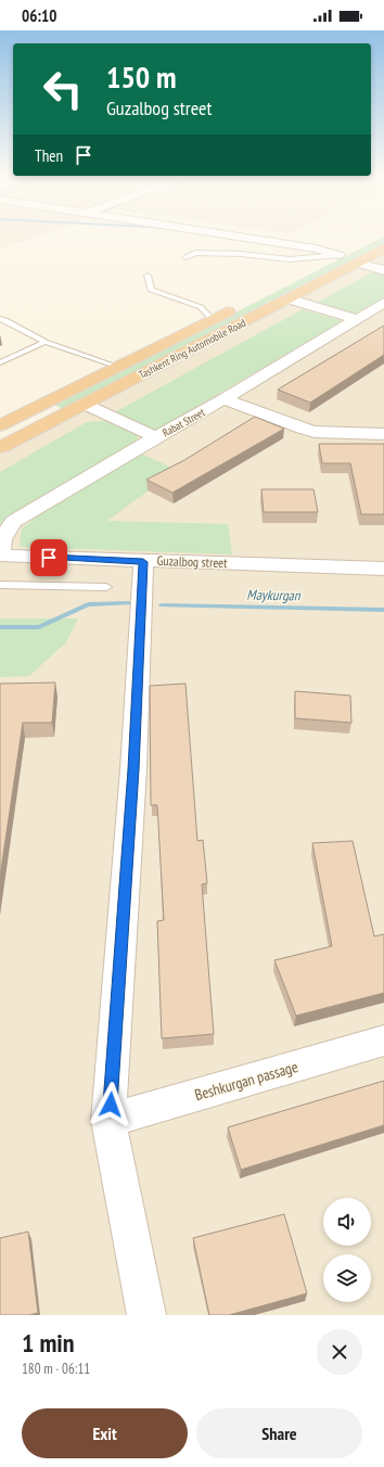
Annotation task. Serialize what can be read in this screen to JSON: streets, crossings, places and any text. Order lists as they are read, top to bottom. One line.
{"streets":{"highway":["Tashkent Ring Automobile Road"],"street":["Rabat Street","Guzalbog street","Beshkurgan passage"]},"crossings":[["Rabat Street","Guzalbog street"]],"water":["Maykurgan"],"page":{"status":"06:10","turn":["150 m","Guzalbog street"],"then":"Then","heading":["1 min","180 m · 06:11"],"buttons":["Exit","Share"]}}
